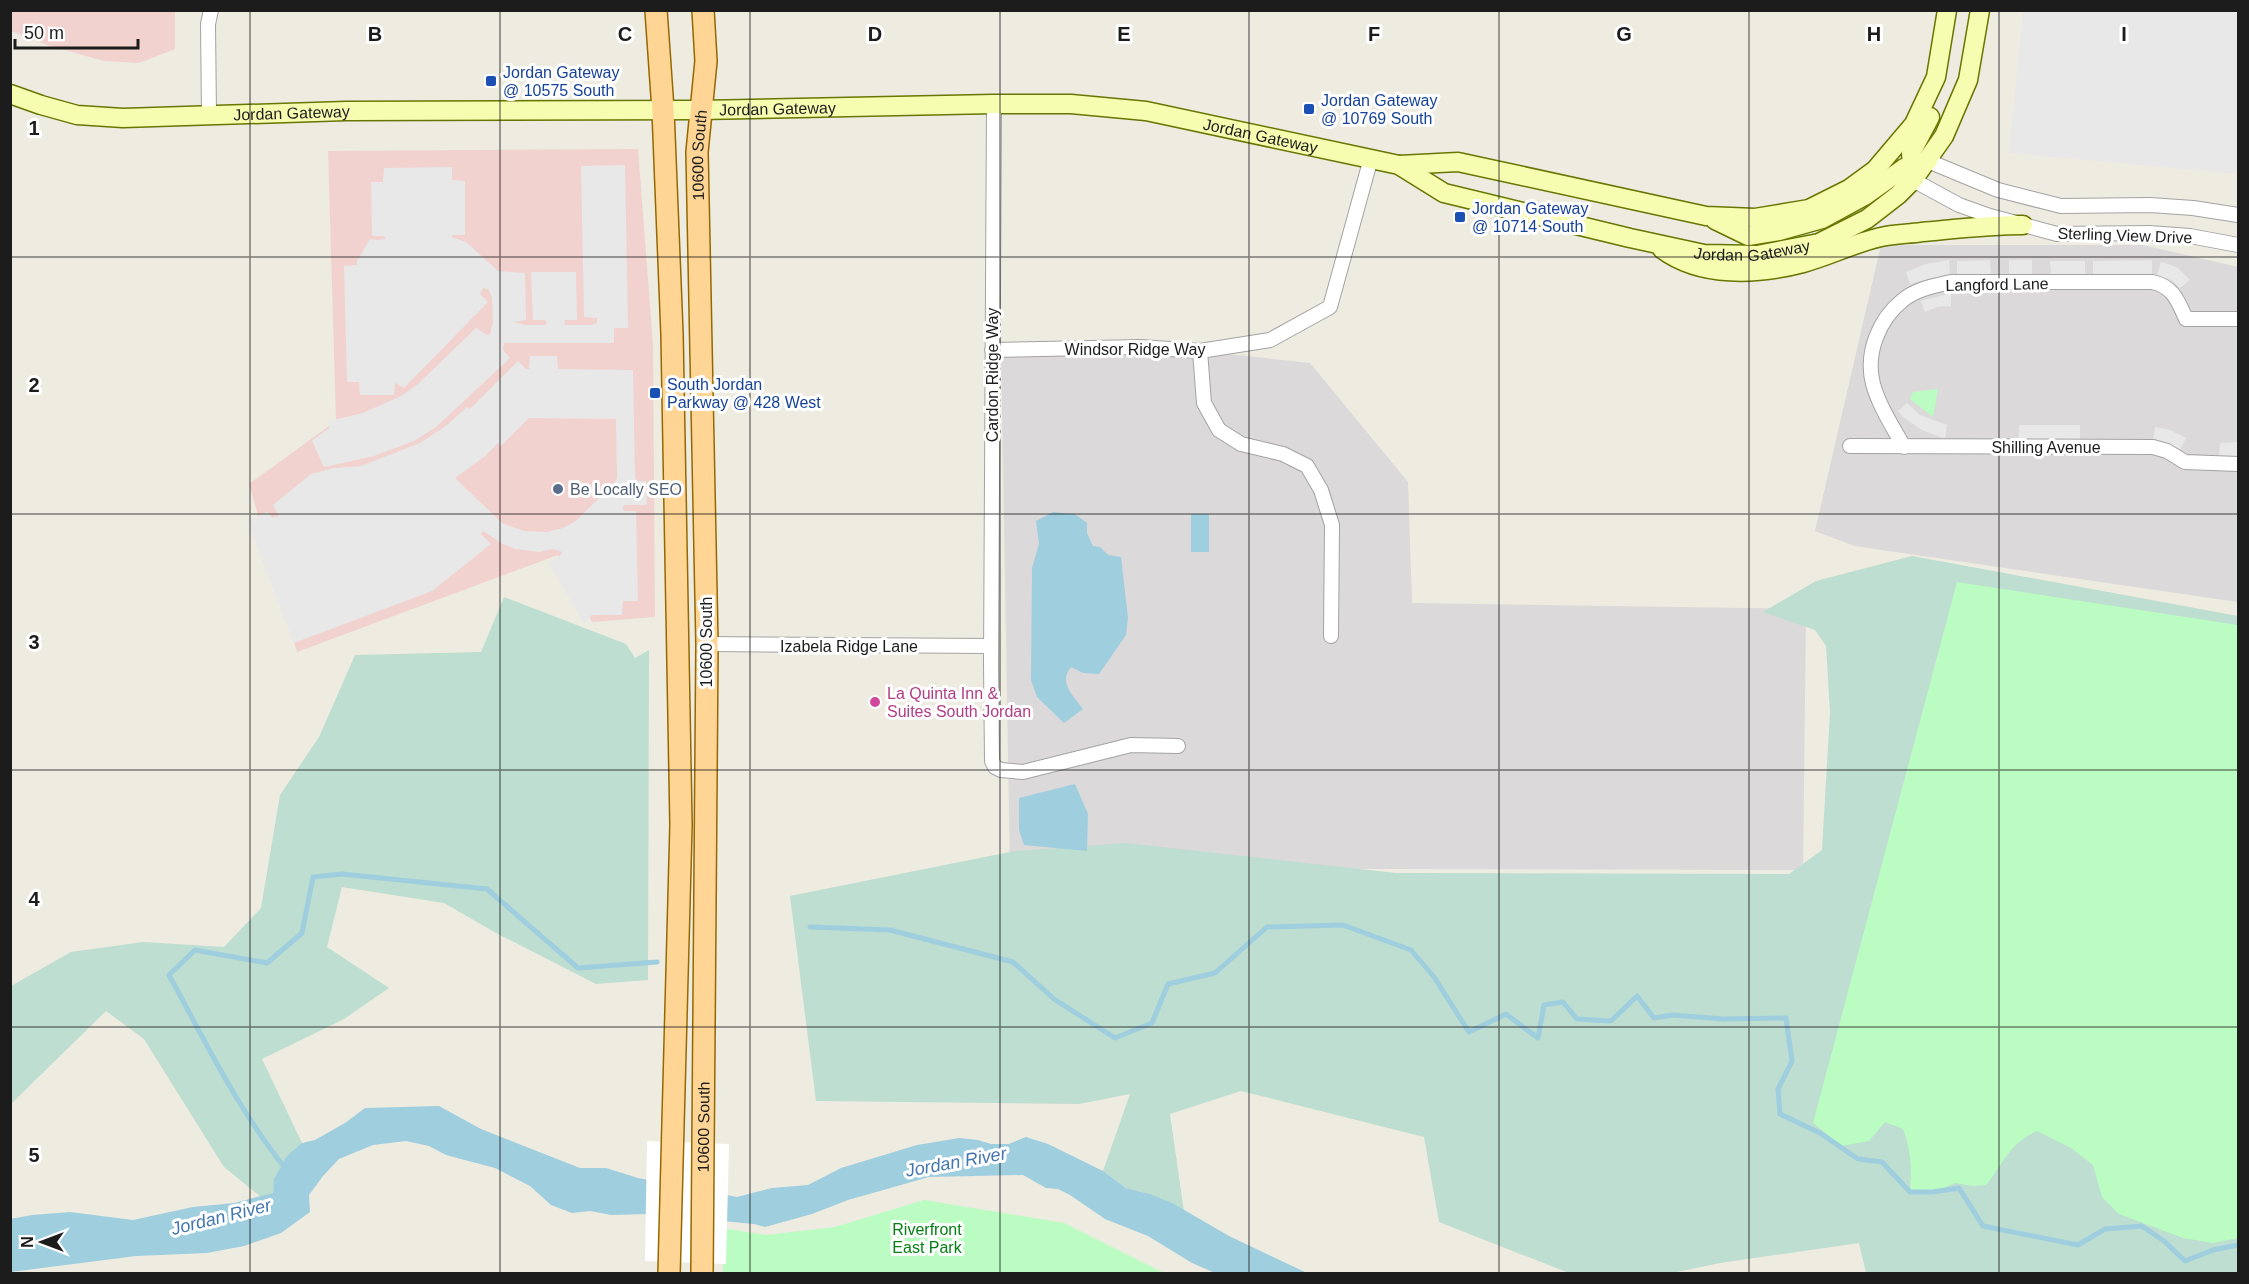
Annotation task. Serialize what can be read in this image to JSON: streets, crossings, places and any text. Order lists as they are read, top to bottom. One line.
{"streets":{"main road":["Jordan Gateway","10600 South"],"street":["Sterling View Drive","Langford Lane","Windsor Ridge Way","Cardon Ridge Way","Shilling Avenue","Izabela Ridge Lane"]},"crossings":[["Jordan Gateway","10600 South"],["Jordan Gateway","Sterling View Drive"],["Jordan Gateway","Windsor Ridge Way"],["Jordan Gateway","Cardon Ridge Way"],["10600 South","Izabela Ridge Lane"],["Langford Lane","Shilling Avenue"],["Windsor Ridge Way","Cardon Ridge Way"],["Cardon Ridge Way","Izabela Ridge Lane"]],"water":["Jordan River"],"parks":["Riverfront East Park"],"places":{"transit":["Jordan Gateway @ 10575 South","Jordan Gateway @ 10769 South","Jordan Gateway @ 10714 South","South Jordan Parkway @ 428 West"],"other":["Be Locally SEO","La Quinta Inn & Suites South Jordan"]},"scale_bar":"50 m","north":"left","grid":{"columns":["B","C","D","E","F","G","H","I"],"rows":["1","2","3","4","5"]}}
